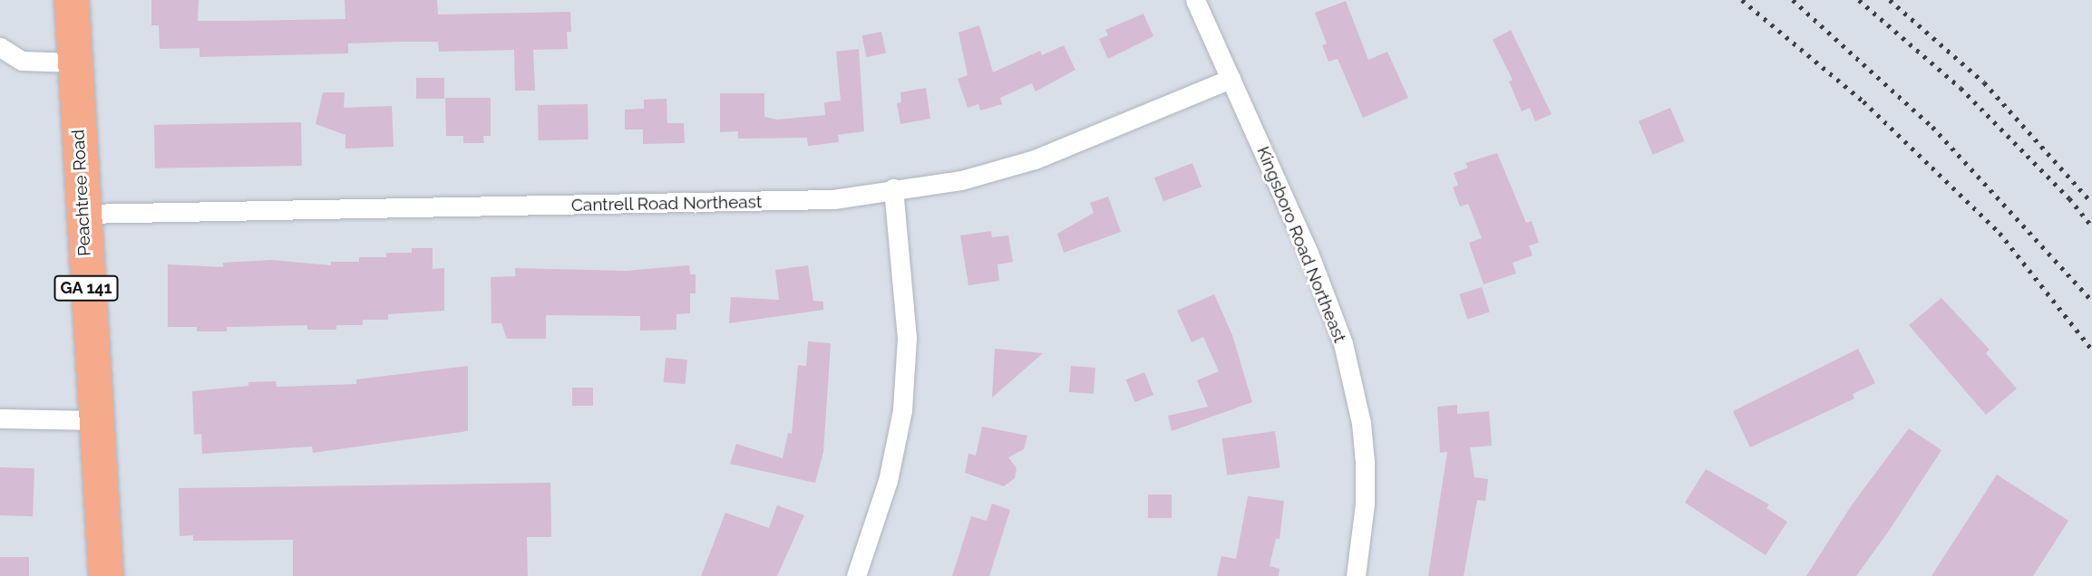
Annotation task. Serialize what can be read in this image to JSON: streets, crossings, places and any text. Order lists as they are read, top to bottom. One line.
{"streets":{"highway":["Peachtree Road","GA 141"],"street":["Cantrell Road Northeast","Kingsboro Road Northeast"]},"crossings":[["Peachtree Road","Cantrell Road Northeast"],["Cantrell Road Northeast","Kingsboro Road Northeast"]]}
